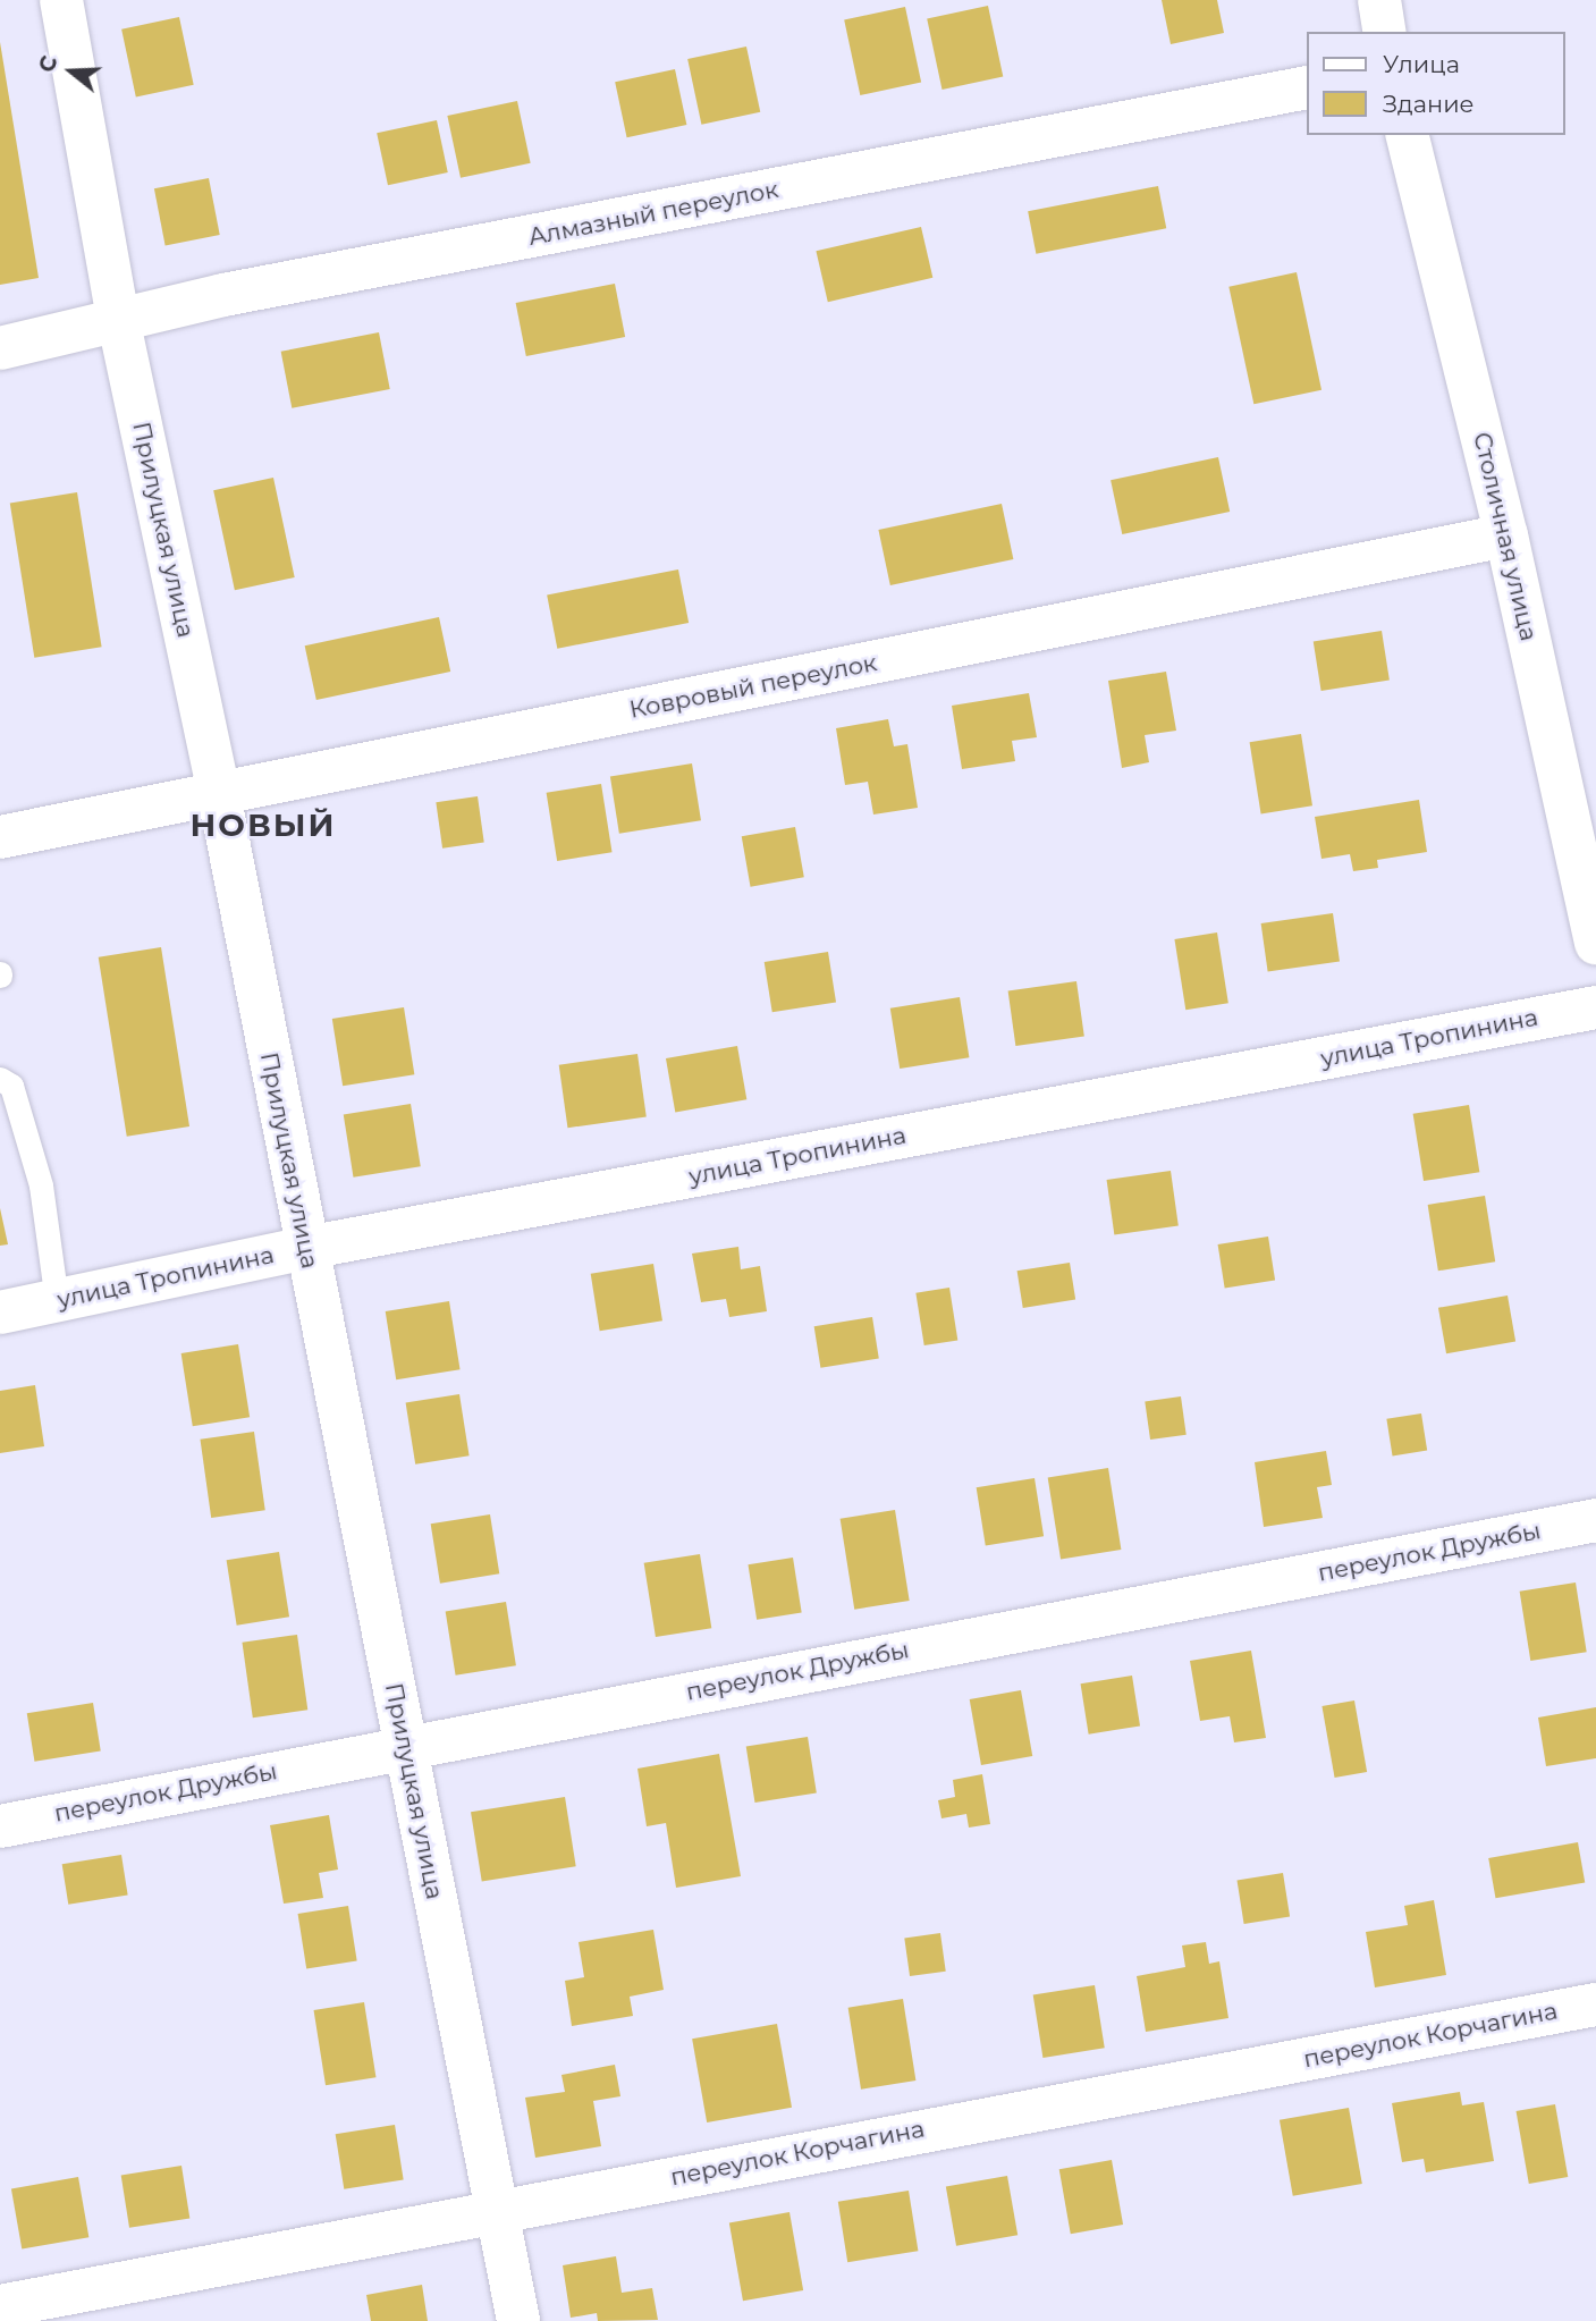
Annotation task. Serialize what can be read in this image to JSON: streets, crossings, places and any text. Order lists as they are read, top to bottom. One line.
{"streets":{"street":["Алмазный переулок","Прилуцкая улица","Столичная улица","Ковровый переулок","улица Тропинина","переулок Дружбы","переулок Корчагина"]},"crossings":[["Алмазный переулок","Прилуцкая улица"],["Прилуцкая улица","Ковровый переулок"],["Прилуцкая улица","улица Тропинина"],["Прилуцкая улица","переулок Дружбы"],["Прилуцкая улица","переулок Корчагина"],["Столичная улица","Ковровый переулок"]],"districts":["НОВЫЙ"],"legend":["Улица","Здание"],"north":"left"}
